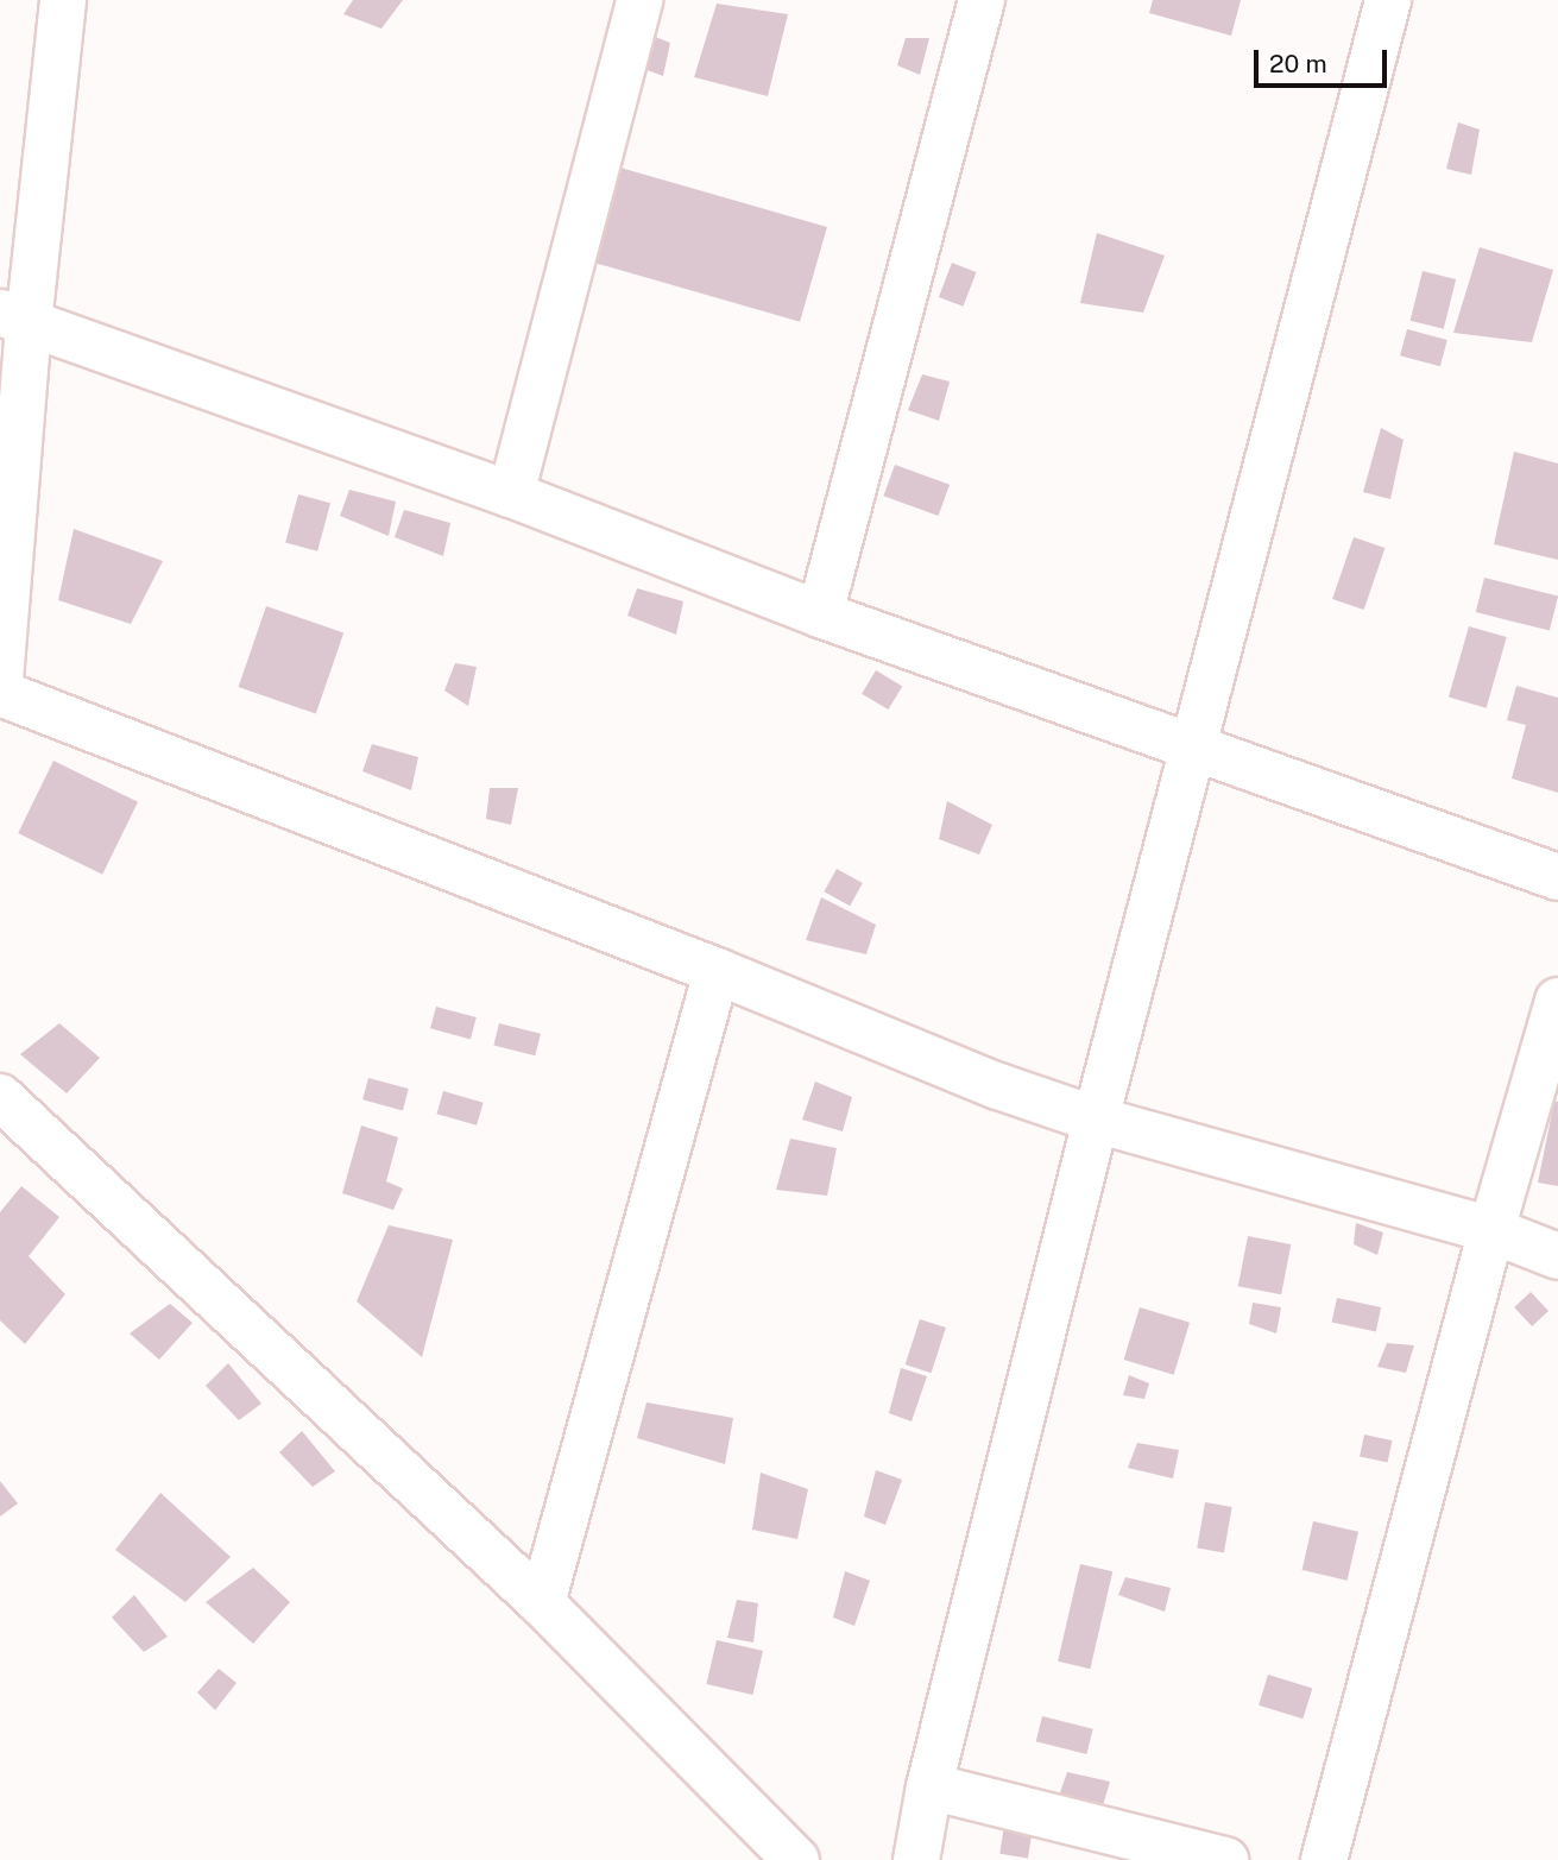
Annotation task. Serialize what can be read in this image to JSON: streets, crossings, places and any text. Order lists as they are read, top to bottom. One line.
{"scale_bar":"20 m"}
